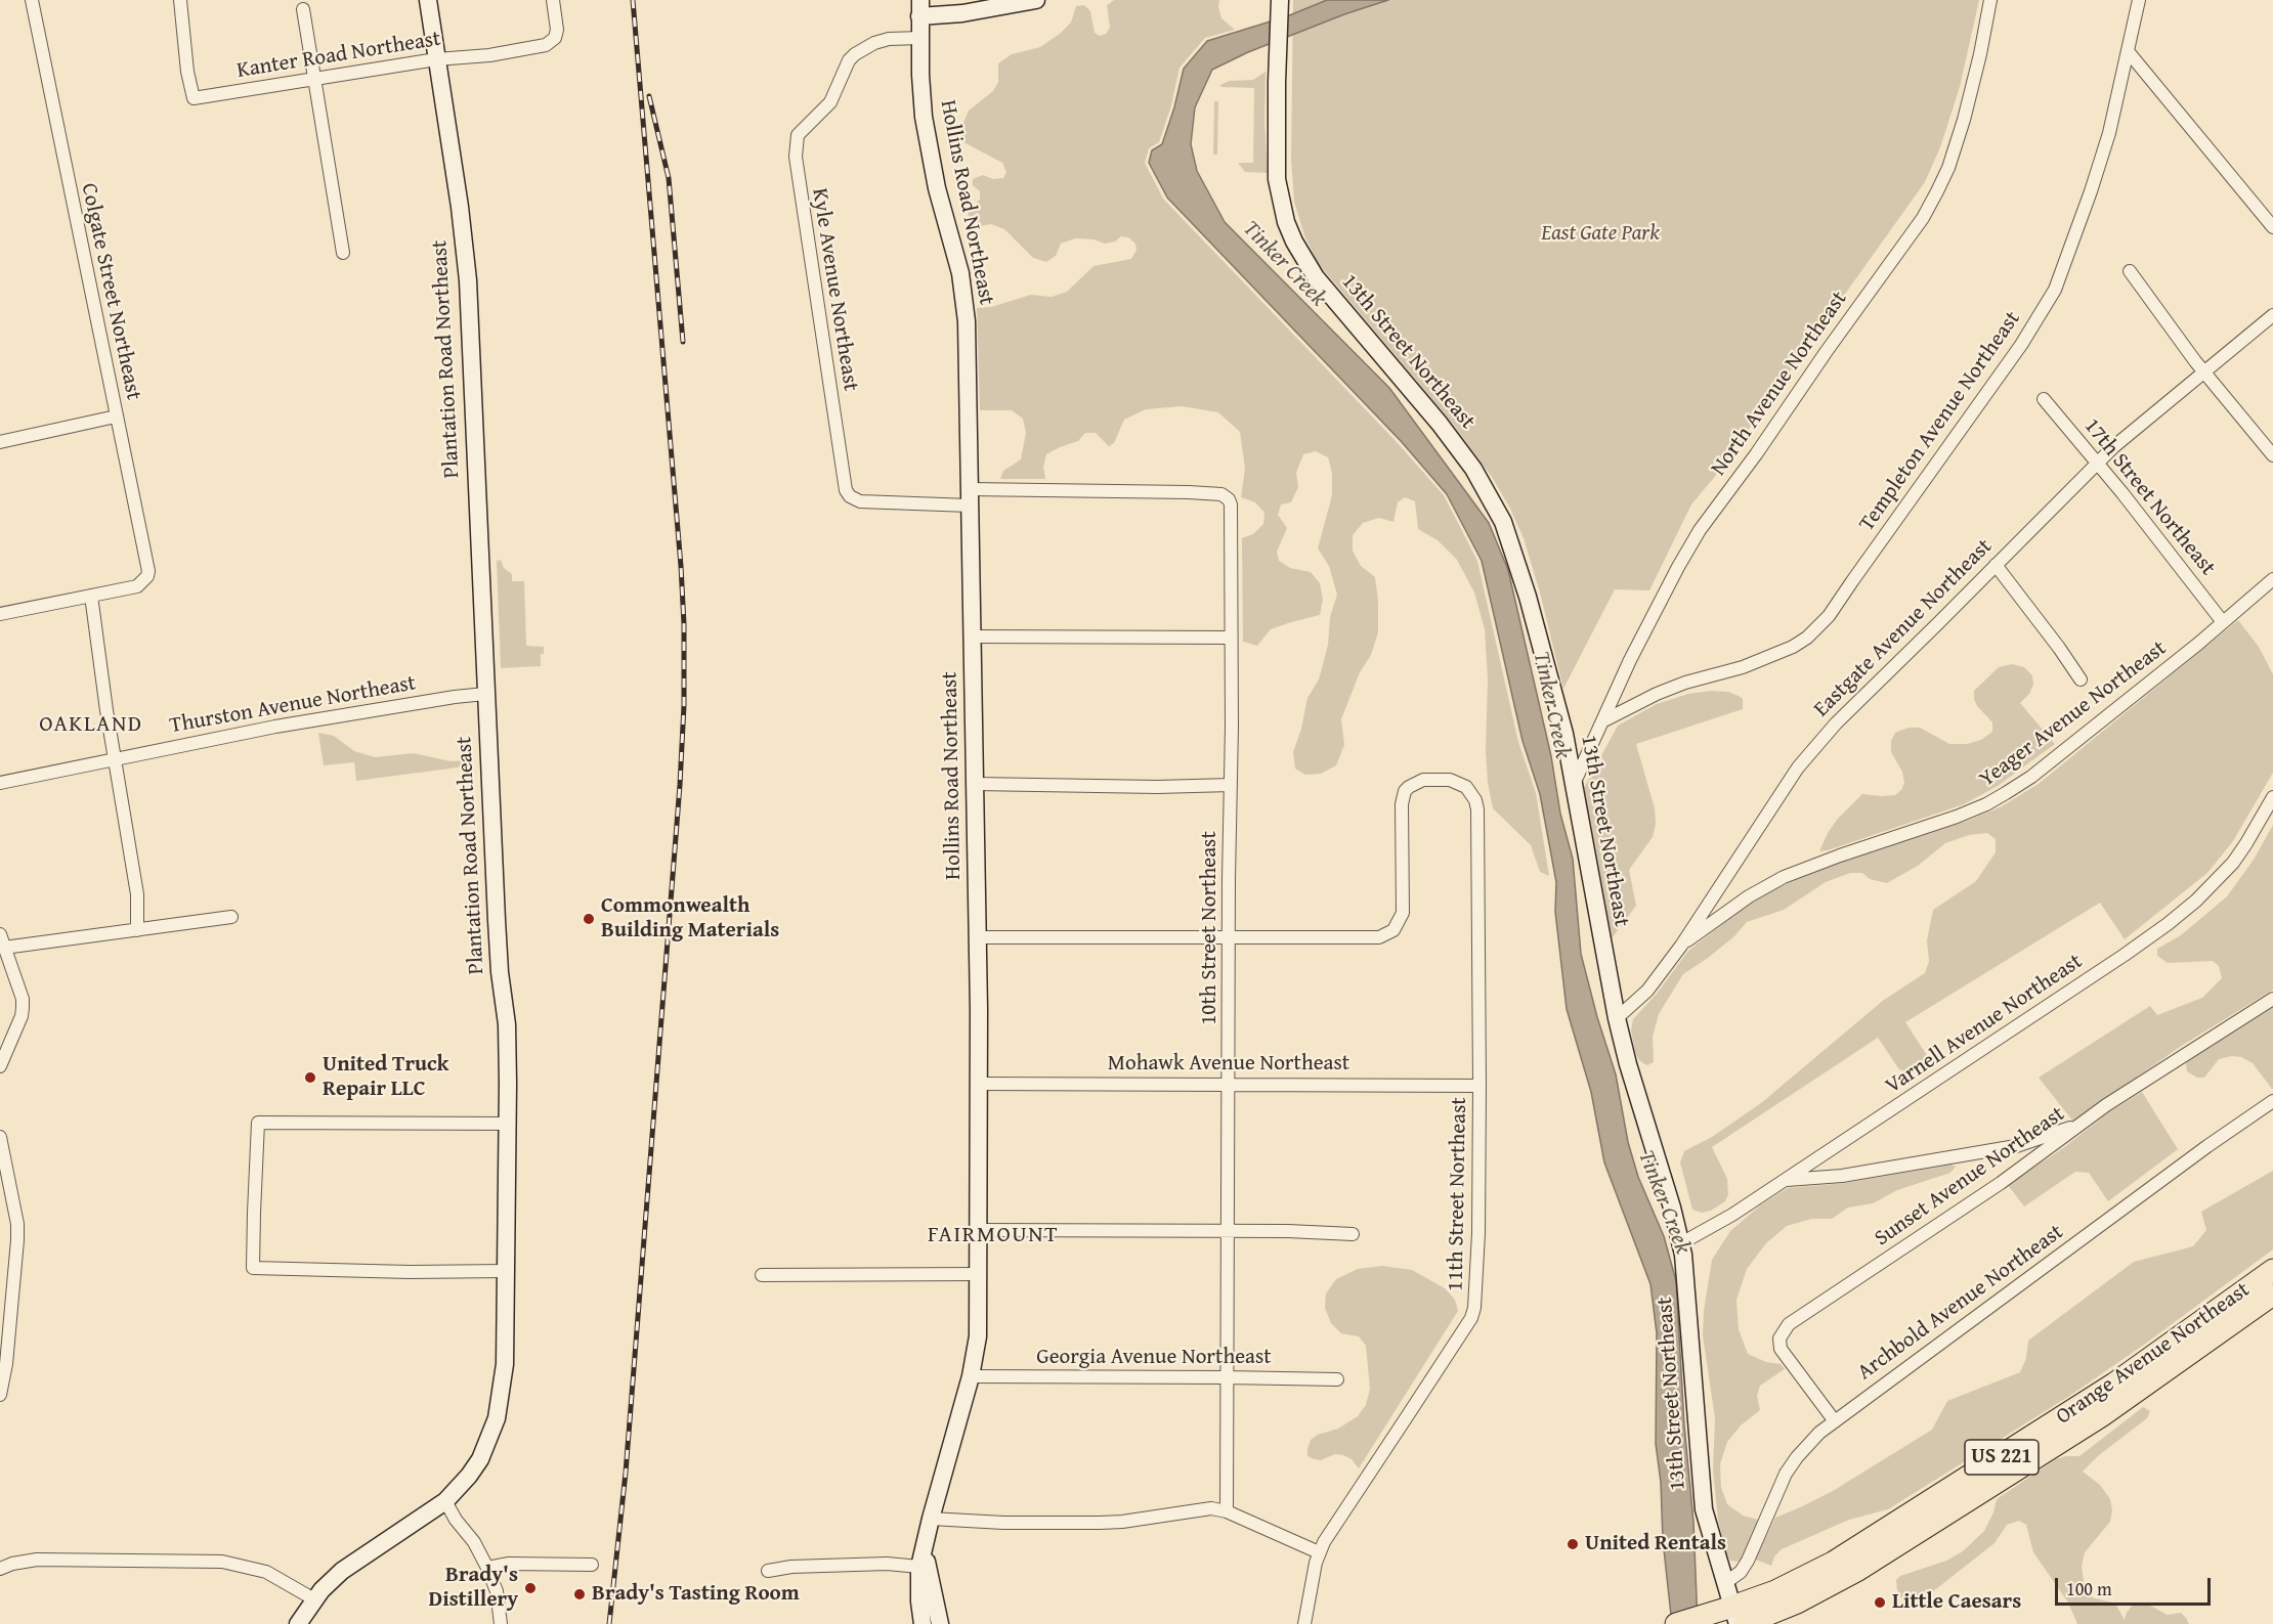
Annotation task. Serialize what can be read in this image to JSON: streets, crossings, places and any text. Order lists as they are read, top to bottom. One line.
{"streets":{"highway":["Orange Avenue Northeast","US 221"],"street":["Kanter Road Northeast","Hollins Road Northeast","Kyle Avenue Northeast","Colgate Street Northeast","13th Street Northeast","Plantation Road Northeast","North Avenue Northeast","Templeton Avenue Northeast","17th Street Northeast","Eastgate Avenue Northeast","Thurston Avenue Northeast","Yeager Avenue Northeast","10th Street Northeast","Varnell Avenue Northeast","Mohawk Avenue Northeast","Sunset Avenue Northeast","11th Street Northeast","Archbold Avenue Northeast","Georgia Avenue Northeast"]},"crossings":[["Kanter Road Northeast","Plantation Road Northeast"],["Hollins Road Northeast","Kyle Avenue Northeast"],["Hollins Road Northeast","Mohawk Avenue Northeast"],["Hollins Road Northeast","Georgia Avenue Northeast"],["Kyle Avenue Northeast","10th Street Northeast"],["13th Street Northeast","North Avenue Northeast"],["13th Street Northeast","Eastgate Avenue Northeast"],["13th Street Northeast","Varnell Avenue Northeast"],["13th Street Northeast","Archbold Avenue Northeast"],["13th Street Northeast","Orange Avenue Northeast"],["Plantation Road Northeast","Thurston Avenue Northeast"],["North Avenue Northeast","Templeton Avenue Northeast"],["17th Street Northeast","Eastgate Avenue Northeast"],["17th Street Northeast","Yeager Avenue Northeast"],["Eastgate Avenue Northeast","Yeager Avenue Northeast"],["10th Street Northeast","Mohawk Avenue Northeast"],["10th Street Northeast","11th Street Northeast"],["10th Street Northeast","Georgia Avenue Northeast"],["Mohawk Avenue Northeast","11th Street Northeast"],["Sunset Avenue Northeast","Archbold Avenue Northeast"]],"districts":["OAKLAND","FAIRMOUNT"],"water":["Tinker Creek"],"parks":["East Gate Park"],"places":["Commonwealth Building Materials","United Truck Repair LLC","United Rentals","Brady's Distillery","Brady's Tasting Room","Little Caesars"],"scale_bar":"100 m"}
